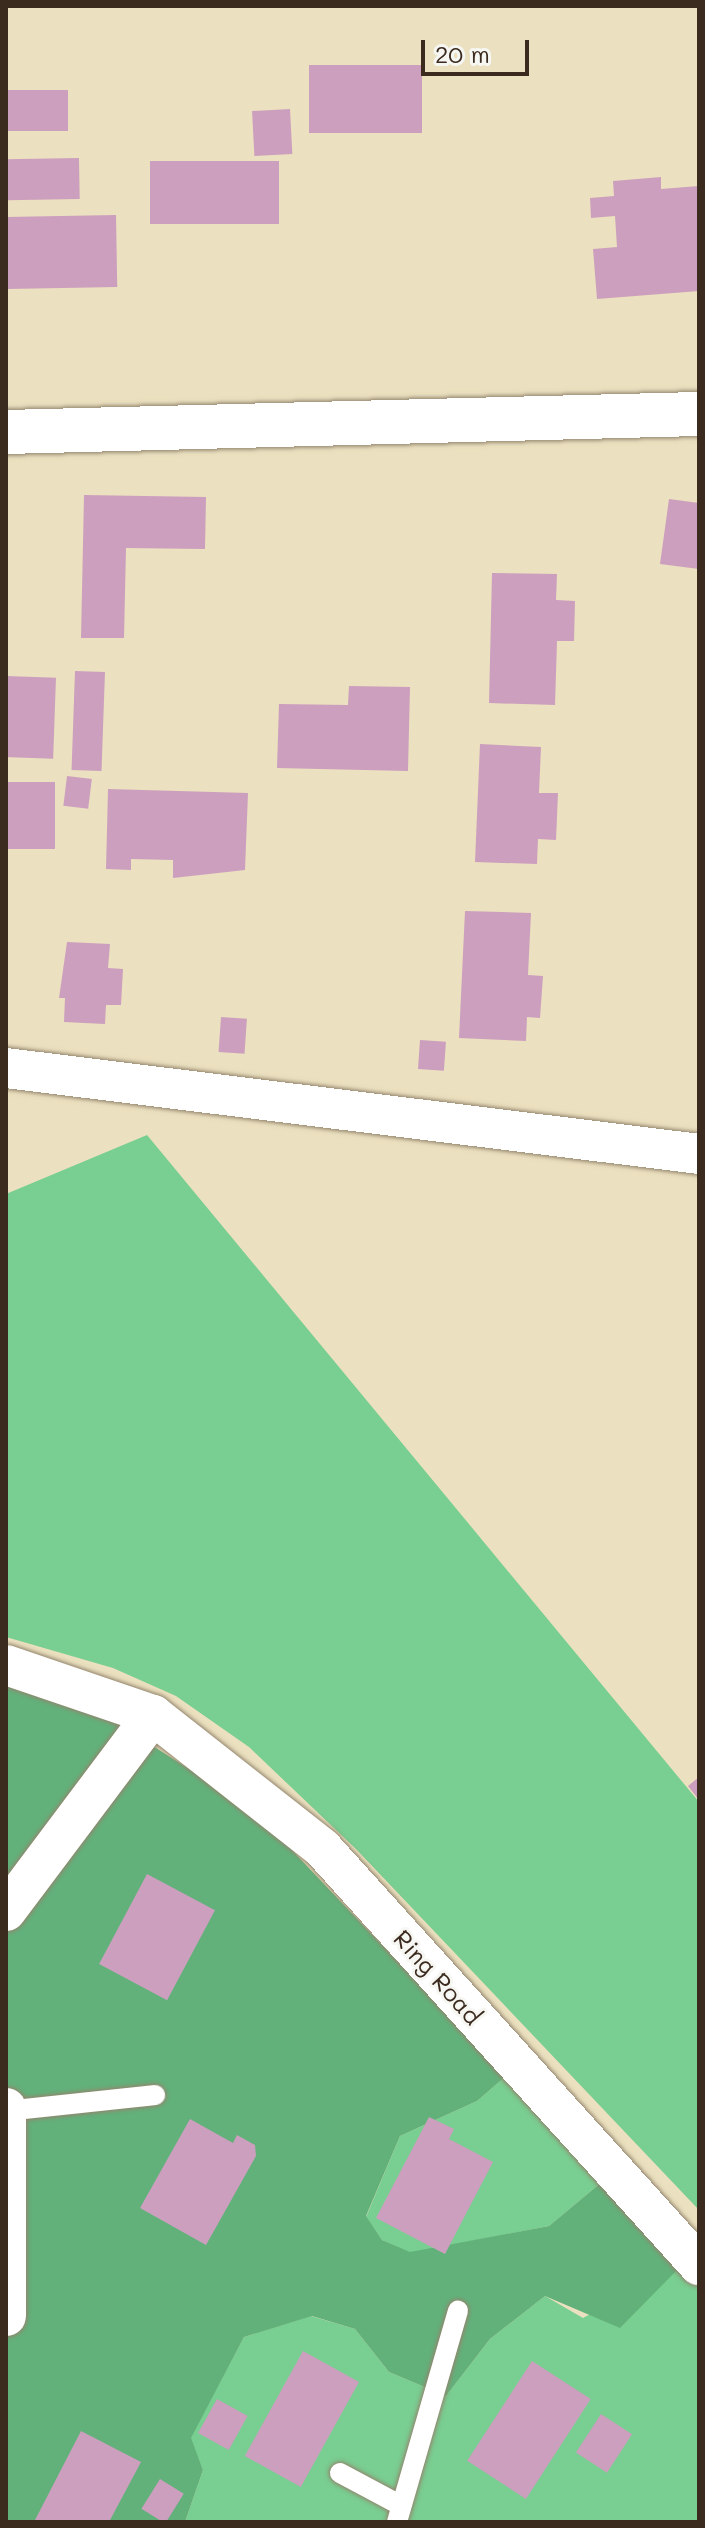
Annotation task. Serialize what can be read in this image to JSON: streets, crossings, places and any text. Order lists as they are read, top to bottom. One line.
{"streets":{"street":["Ring Road"]},"scale_bar":"20 m"}
